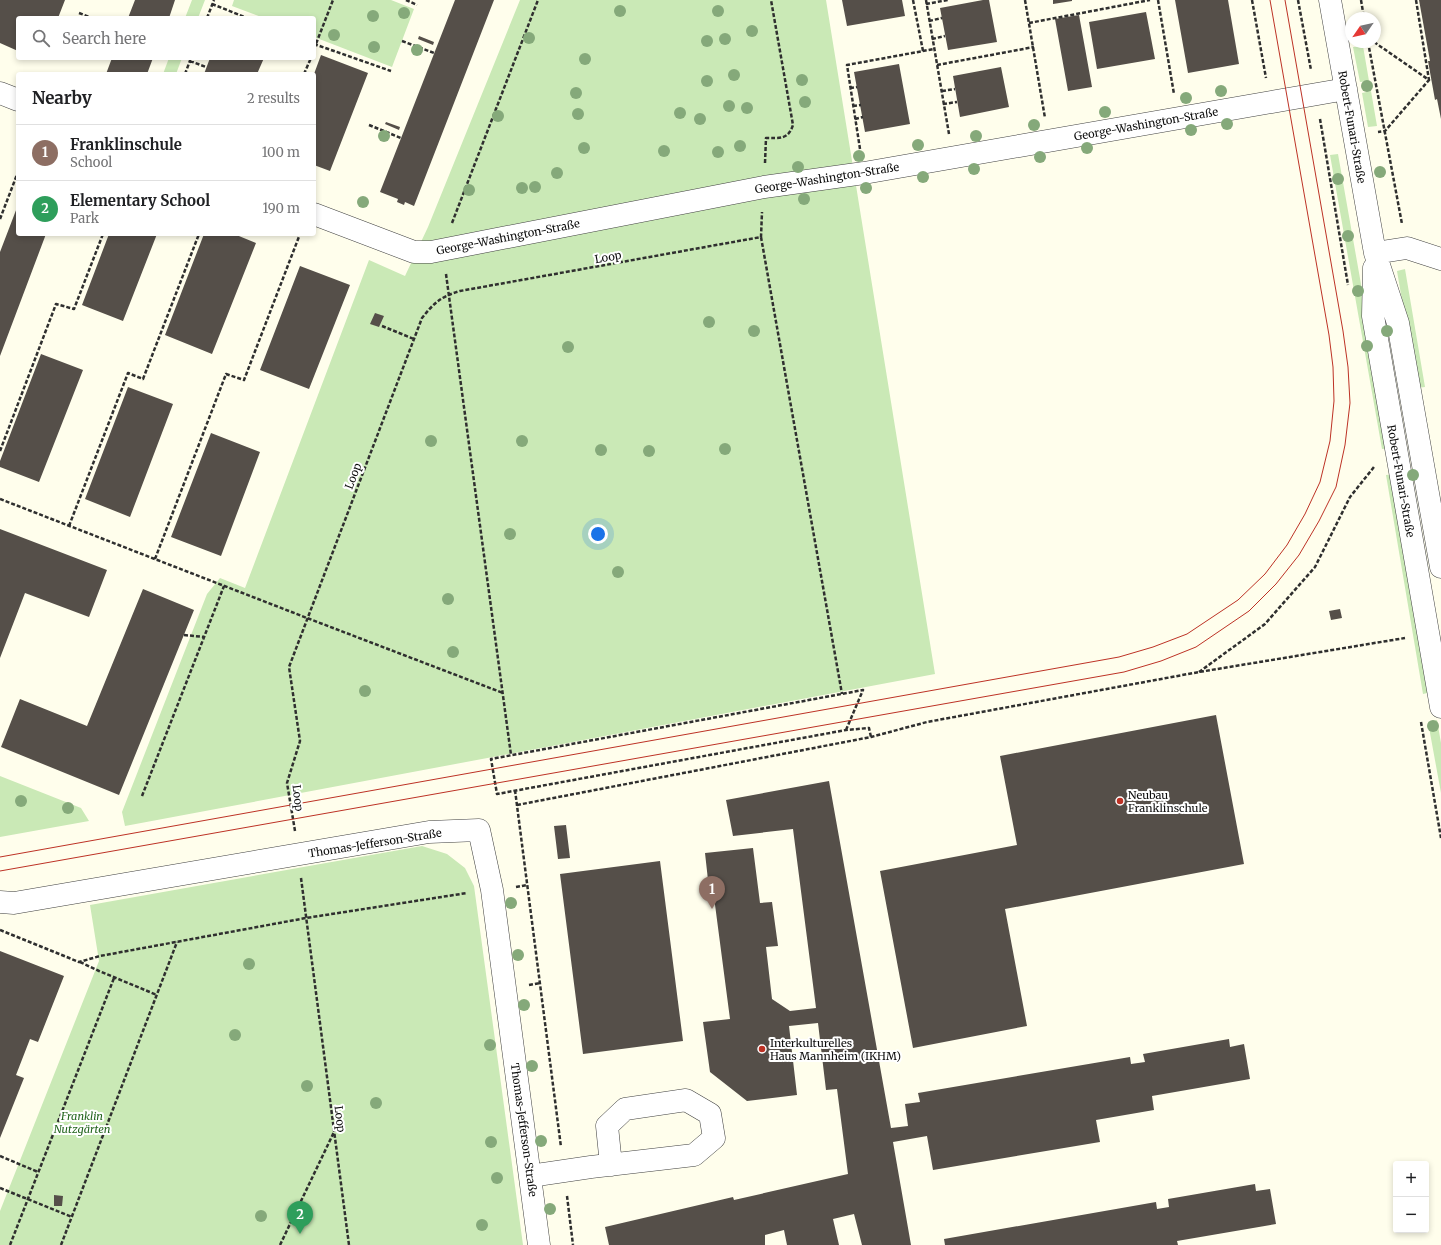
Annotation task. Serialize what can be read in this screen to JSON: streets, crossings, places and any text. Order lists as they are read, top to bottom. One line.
{"streets":{"street":["George-Washington-Straße","Robert-Funari-Straße","Thomas-Jefferson-Straße"],"path":["Loop"]},"crossings":[["George-Washington-Straße","Robert-Funari-Straße"],["Loop","Thomas-Jefferson-Straße"]],"parks":["Franklin Nutzgärten"],"places":["Neubau Franklinschule","Interkulturelles Haus Mannheim (IKHM)"],"north":"bottom left","page":{"search":"Search here","heading":["Nearby","2 results"],"list":[{"mark":"1","name":"Franklinschule","note":"School","value":"100 m"},{"mark":"2","name":"Elementary School","note":"Park","value":"190 m"}],"pins":["1","2"],"map_buttons":["+","−"]}}
